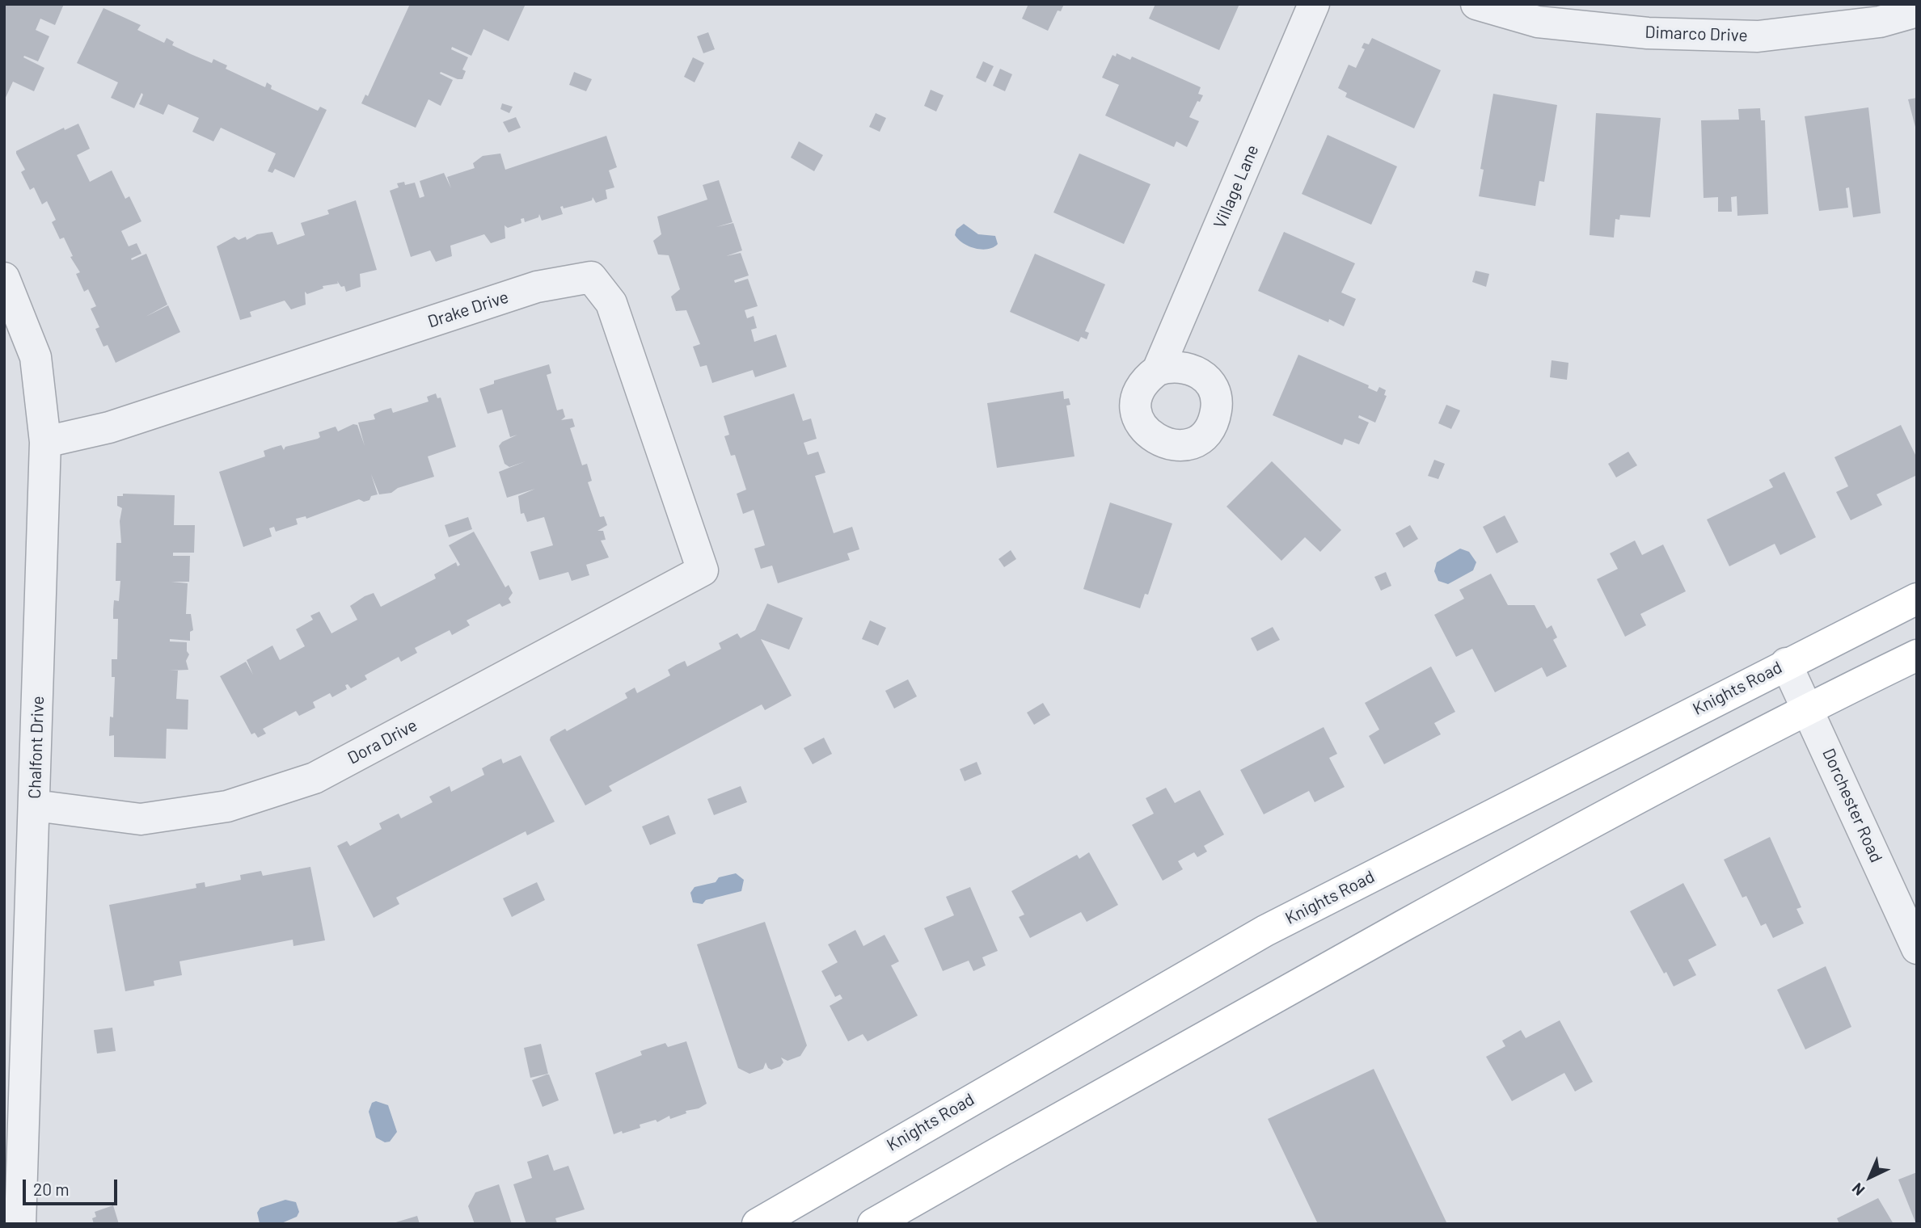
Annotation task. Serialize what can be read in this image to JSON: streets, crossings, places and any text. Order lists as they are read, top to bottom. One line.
{"streets":{"main road":["Knights Road"],"street":["Dimarco Drive","Village Lane","Drake Drive","Dora Drive","Chalfont Drive","Dorchester Road"]},"crossings":[["Drake Drive","Dora Drive"],["Drake Drive","Chalfont Drive"],["Knights Road","Dorchester Road"],["Dora Drive","Chalfont Drive"]],"scale_bar":"20 m","north":"bottom left"}
